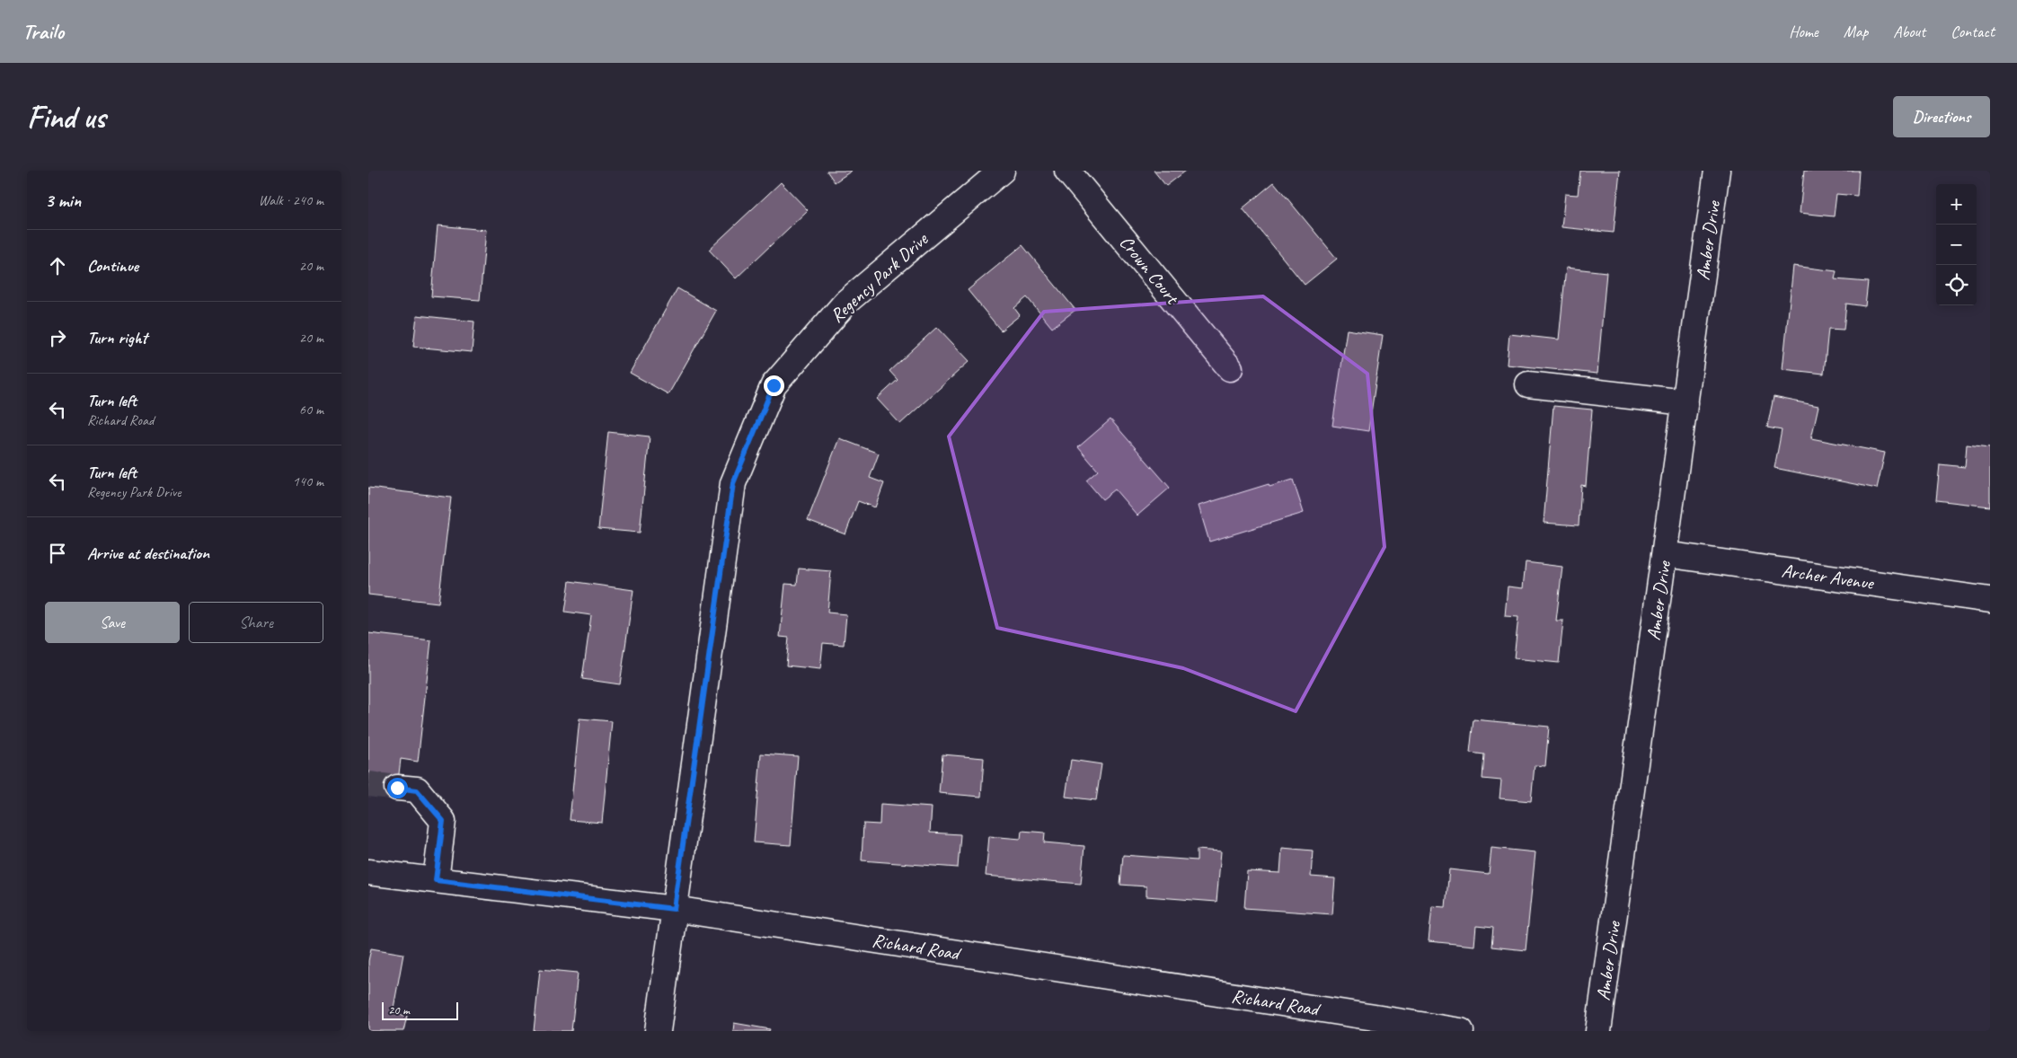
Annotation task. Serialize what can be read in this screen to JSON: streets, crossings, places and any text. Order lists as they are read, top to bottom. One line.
{"streets":{"street":["Amber Drive","Crown Court","Regency Park Drive","Archer Avenue","Richard Road"]},"crossings":[["Amber Drive","Archer Avenue"],["Regency Park Drive","Richard Road"]],"scale_bar":"20 m","page":{"header":"Trailo","nav":["Home","Map","About","Contact"],"buttons":["Directions",["Save","Share"]],"title":"Find us","heading":["3 min","Walk · 240 m"],"map_buttons":["+","−"],"list":[["Continue","20 m"],["Turn right","20 m"],["Turn left","Richard Road","60 m"],["Turn left","Regency Park Drive","140 m"],"Arrive at destination"],"scale":"20 m"}}
